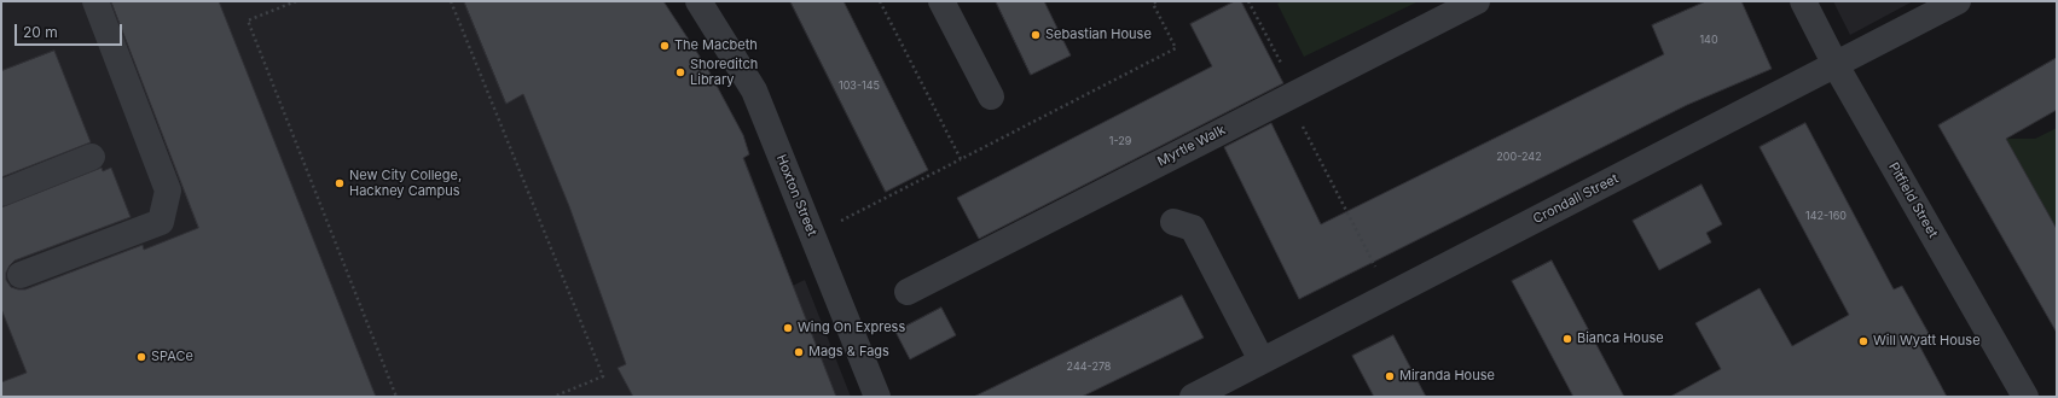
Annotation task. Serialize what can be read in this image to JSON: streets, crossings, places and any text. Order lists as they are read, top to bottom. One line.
{"streets":{"street":["Myrtle Walk","Hoxton Street","Crondall Street","Pitfield Street"]},"crossings":[["Crondall Street","Pitfield Street"]],"places":["Sebastian House","The Macbeth","Shoreditch Library","New City College, Hackney Campus","Wing On Express","Bianca House","Will Wyatt House","Mags & Fags","SPACe","Miranda House"],"house_numbers":["140","103-145","1-29","200-242","142-160","244-278"],"scale_bar":"20 m"}
